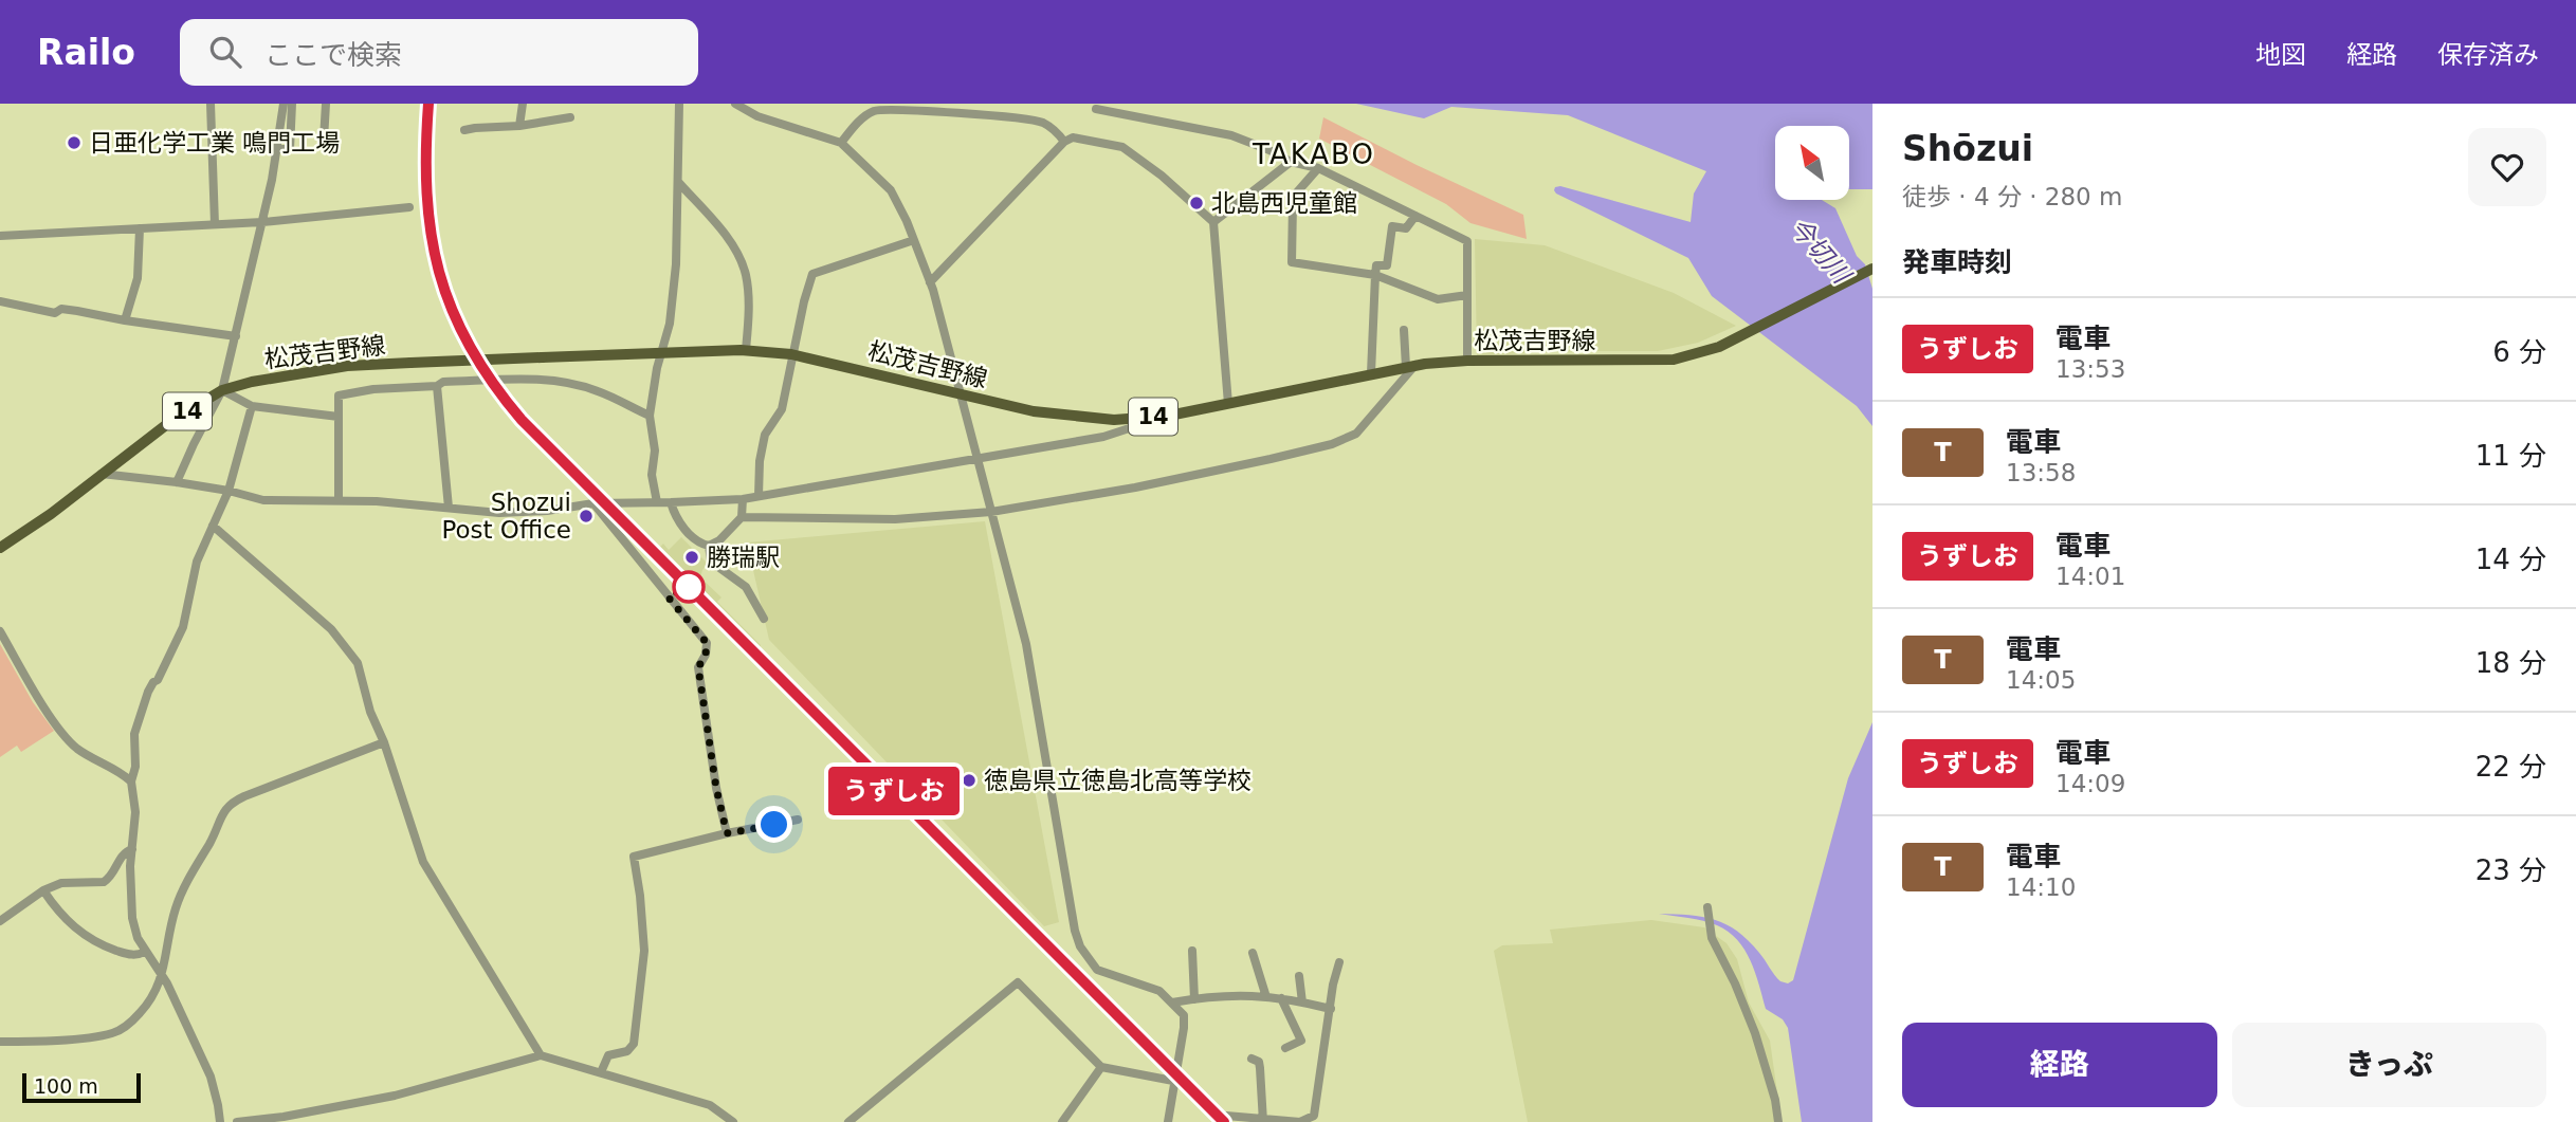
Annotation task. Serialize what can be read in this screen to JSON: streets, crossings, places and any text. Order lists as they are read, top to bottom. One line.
{"streets":{"main road":["松茂吉野線","14"]},"districts":["TAKABO"],"water":["今切川"],"places":["日亜化学工業 鳴門工場","北島西児童館","Shozui Post Office","勝瑞駅","徳島県立徳島北高等学校"],"scale_bar":"100 m","north":"top left","page":{"header":"Railo","search":"ここで検索","nav":["地図","経路","保存済み"],"on_map":"うずしお","heading":[["Shōzui","徒歩 · 4 分 · 280 m"],"発車時刻"],"list":[{"mark":"うずしお","name":"電車","note":"13:53","value":"6 分"},{"mark":"T","name":"電車","note":"13:58","value":"11 分"},{"mark":"うずしお","name":"電車","note":"14:01","value":"14 分"},{"mark":"T","name":"電車","note":"14:05","value":"18 分"},{"mark":"うずしお","name":"電車","note":"14:09","value":"22 分"},{"mark":"T","name":"電車","note":"14:10","value":"23 分"}],"buttons":["経路","きっぷ"],"scale":"100 m"}}
